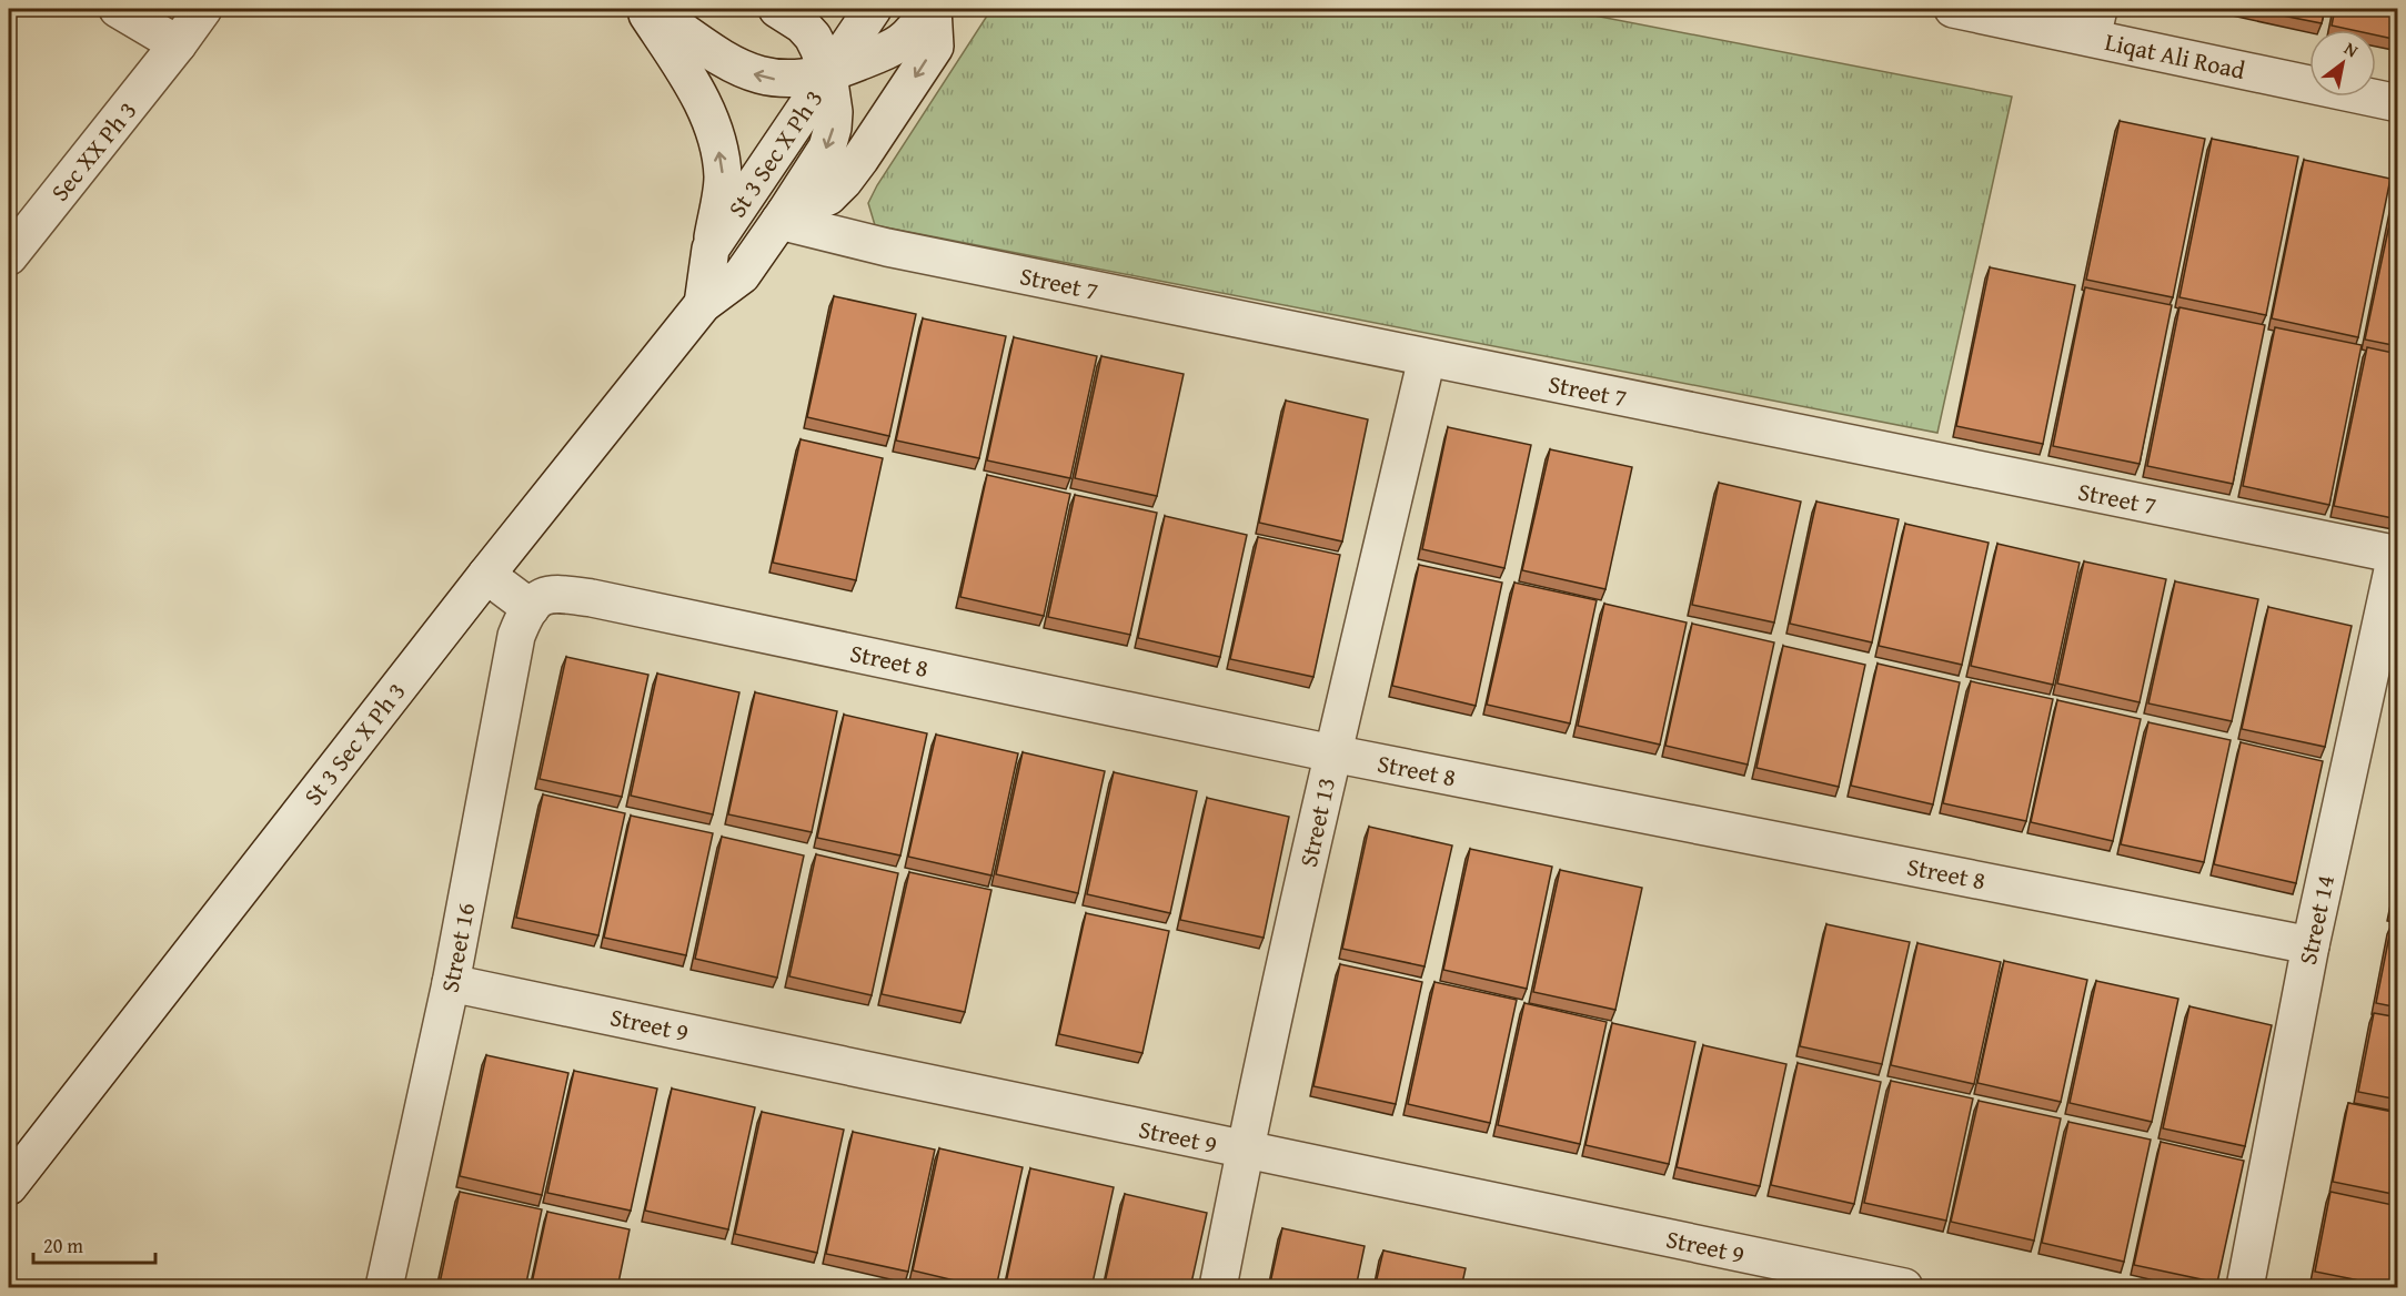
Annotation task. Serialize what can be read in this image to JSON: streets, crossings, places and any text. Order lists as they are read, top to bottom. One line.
{"streets":{"street":["Liqat Ali Road","Sec XX Ph 3","St 3 Sec X Ph 3","Street 7","Street 8","Street 13","Street 14","Street 16","Street 9"]},"crossings":[["St 3 Sec X Ph 3","Street 7"],["Street 7","Street 13"],["Street 7","Street 14"],["Street 8","Street 13"],["Street 8","Street 14"],["Street 8","Street 16"],["Street 13","Street 9"],["Street 16","Street 9"]],"scale_bar":"20 m","north":"top right"}
